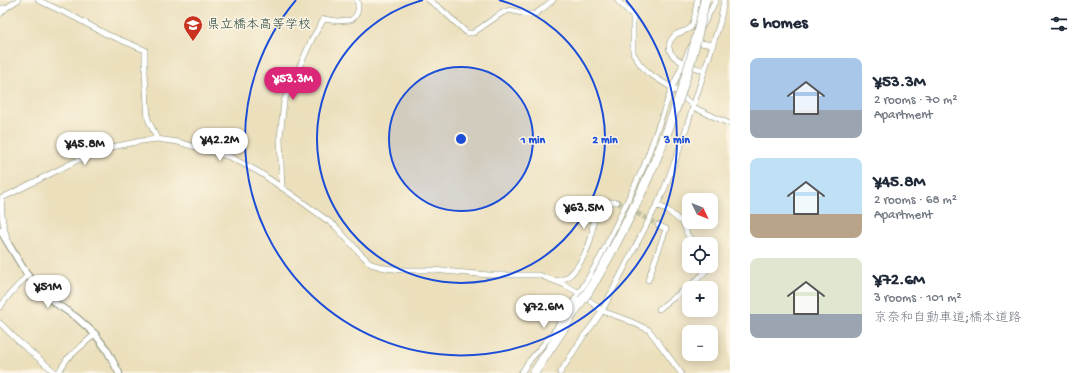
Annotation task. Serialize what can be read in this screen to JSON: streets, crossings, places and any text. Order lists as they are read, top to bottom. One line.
{"places":{"school or university":["県立橋本高等学校"]},"north":"bottom right","page":{"heading":"6 homes","list":[{"name":"¥53.3M","note":"2 rooms · 70 m² · Apartment"},{"name":"¥45.8M","note":"2 rooms · 68 m² · Apartment"},{"name":"¥72.6M","note":"3 rooms · 101 m² · 京奈和自動車道;橋本道路"}],"price":["¥53.3M","¥42.2M","¥45.8M","¥63.5M","¥51M","¥72.6M"],"map_buttons":["+","−"]},"rings":["1 min","2 min","3 min"]}
